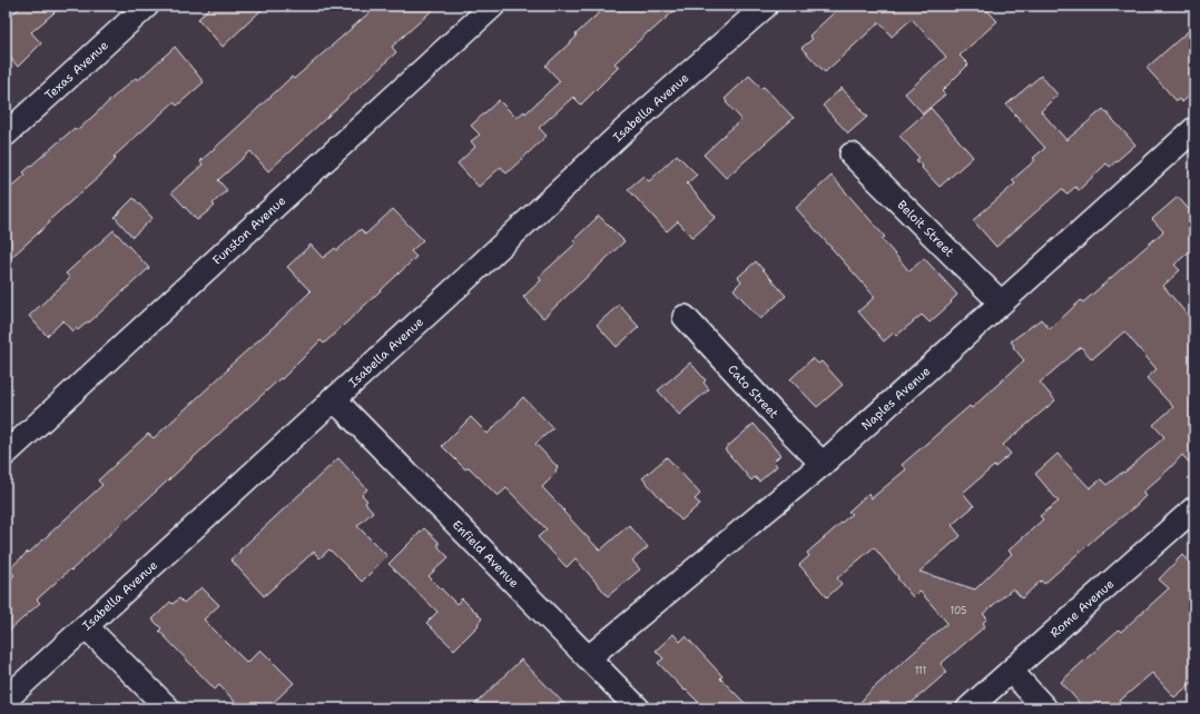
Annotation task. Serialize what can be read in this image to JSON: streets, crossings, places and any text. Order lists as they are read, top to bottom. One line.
{"streets":{"street":["Texas Avenue","Isabella Avenue","Beloit Street","Funston Avenue","Cato Street","Naples Avenue","Enfield Avenue","Rome Avenue"]},"crossings":[["Isabella Avenue","Enfield Avenue"],["Beloit Street","Naples Avenue"],["Cato Street","Naples Avenue"],["Naples Avenue","Enfield Avenue"]],"house_numbers":["105","111"]}
